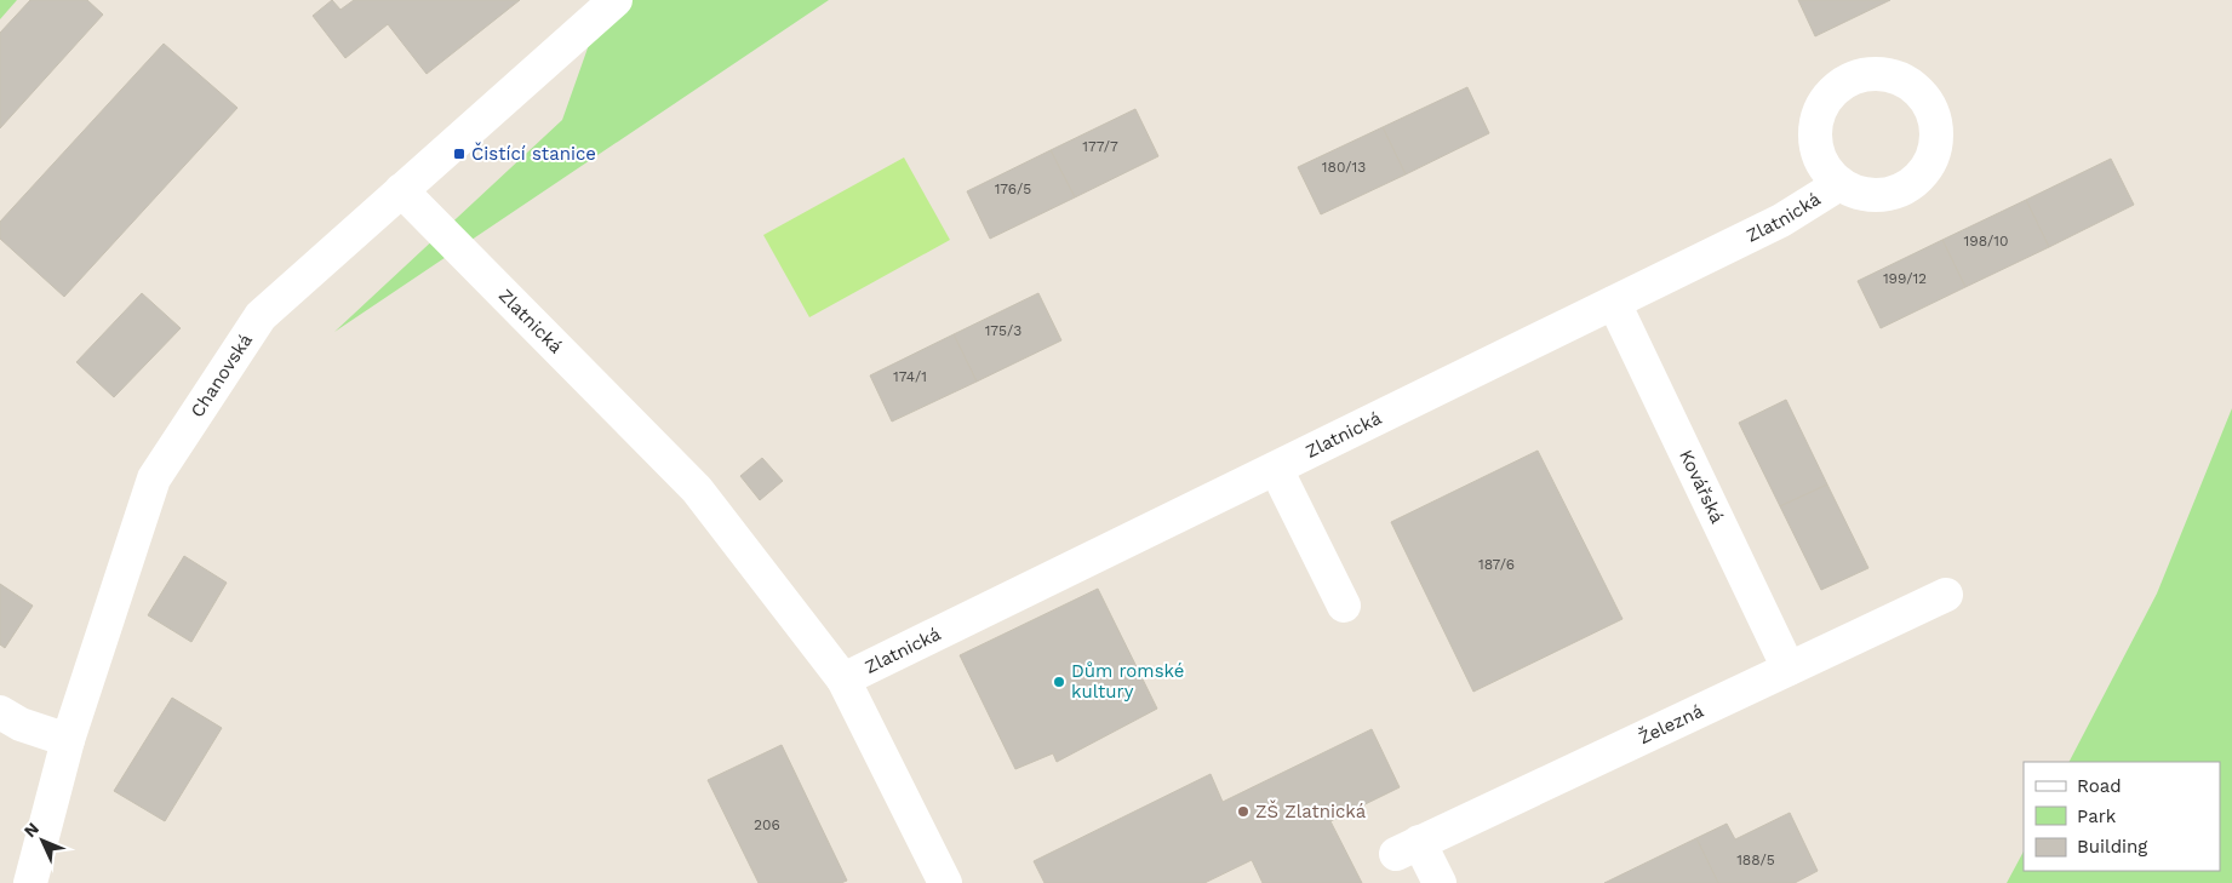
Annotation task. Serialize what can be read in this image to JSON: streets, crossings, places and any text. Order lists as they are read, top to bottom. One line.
{"streets":{"street":["Zlatnická","Chanovská","Kovářská","Železná"]},"crossings":[["Zlatnická","Chanovská"],["Zlatnická","Kovářská"],["Kovářská","Železná"]],"places":{"transit":["Čistící stanice"],"other":["Dům romské kultury","ZŠ Zlatnická"]},"house_numbers":["177/7","180/13","176/5","198/10","199/12","175/3","174/1","187/6","206","188/5"],"legend":["Road","Park","Building"],"north":"top left"}
